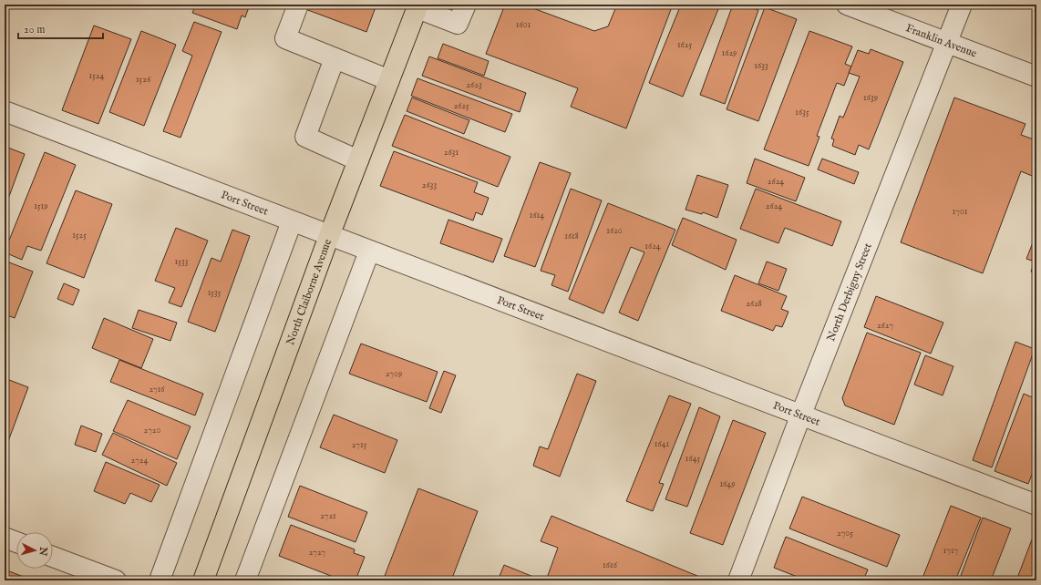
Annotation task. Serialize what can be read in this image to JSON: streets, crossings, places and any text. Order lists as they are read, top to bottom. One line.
{"streets":{"main road":["North Claiborne Avenue"],"street":["Franklin Avenue","Port Street","North Derbigny Street"]},"crossings":[["Franklin Avenue","North Derbigny Street"],["Port Street","North Claiborne Avenue"],["Port Street","North Derbigny Street"]],"house_numbers":["1601","1625","1629","1633","1524","1526","2623","1639","2625","1635","2631","2624","2633","1519","2624","1701","1614","1620","1525","1618","1624","1533","1535","2628","2627","2709","2716","2720","1641","2715","1645","2724","1649","2721","2705","1717","2727","1616"],"scale_bar":"20 m","north":"right"}
